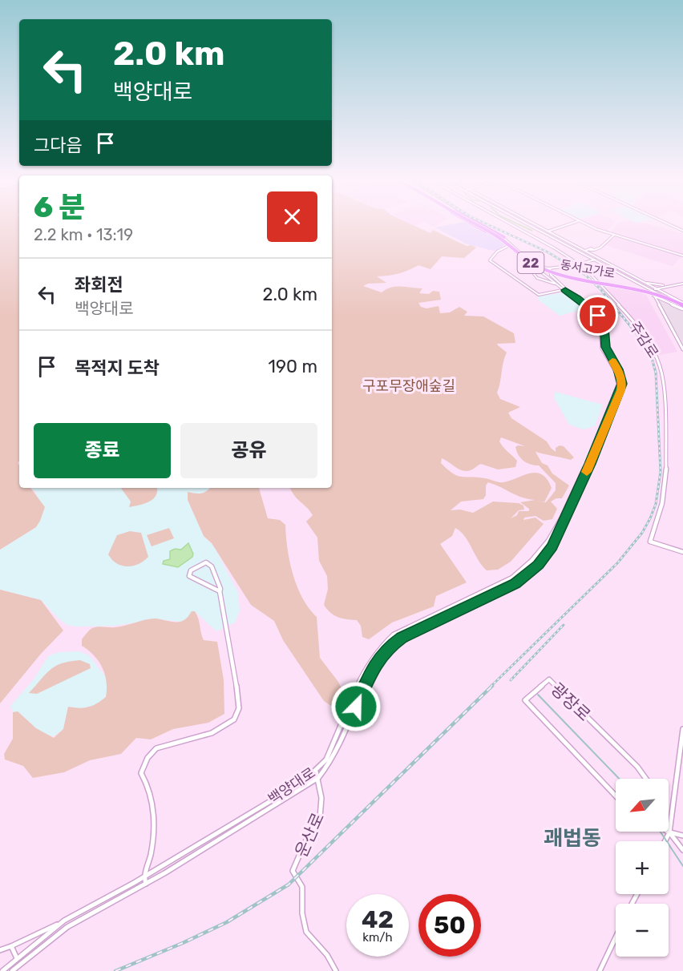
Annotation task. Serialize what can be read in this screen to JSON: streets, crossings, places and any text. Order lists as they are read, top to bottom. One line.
{"streets":{"highway":["22","동서고가로"],"main road":["주감로","광장로","백양대로","운산로"]},"crossings":[["백양대로","운산로"]],"districts":["괘법동"],"parks":["구포무장애숲길"],"north":"bottom left","page":{"turn":["2.0 km","백양대로"],"then":"그다음","heading":["6 분","2.2 km · 13:19"],"list":[{"name":"좌회전","note":"백양대로","value":"2.0 km"},{"name":"목적지 도착","value":"190 m"}],"buttons":["종료","공유"],"map_buttons":["+","−"],"speed":"42 km/h","limit":"50"}}
